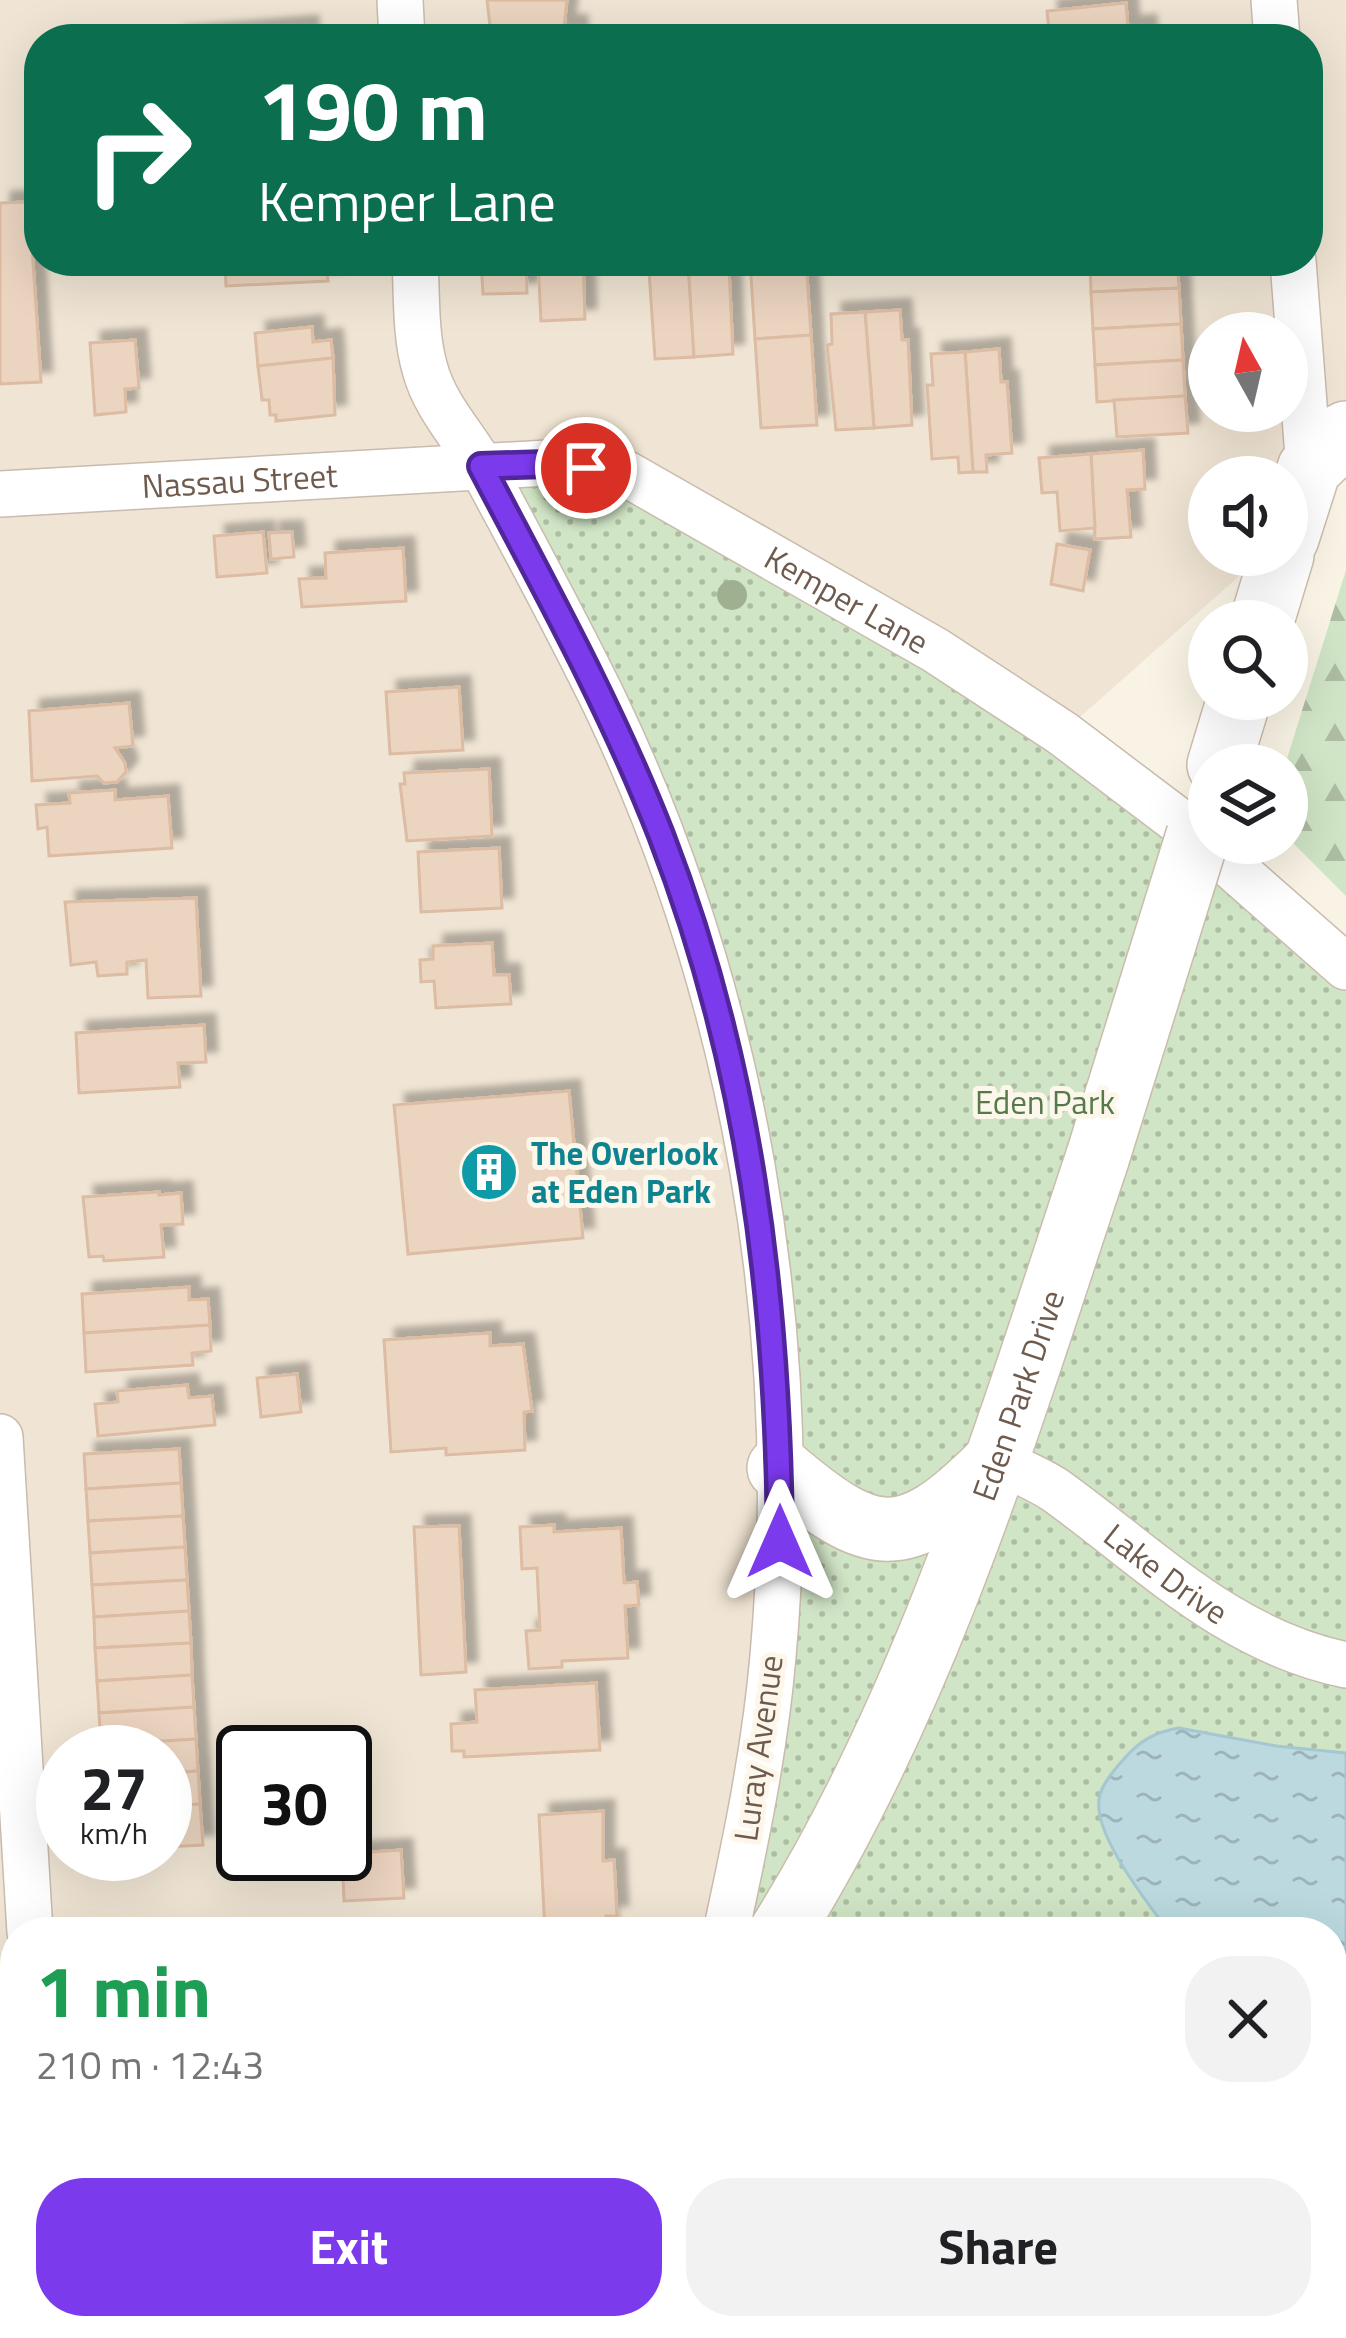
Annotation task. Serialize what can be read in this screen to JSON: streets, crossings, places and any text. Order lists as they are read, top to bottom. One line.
{"streets":{"street":["Nassau Street","Kemper Lane","Eden Park Drive","Lake Drive","Luray Avenue"]},"crossings":[["Nassau Street","Kemper Lane"],["Nassau Street","Luray Avenue"],["Kemper Lane","Luray Avenue"],["Eden Park Drive","Lake Drive"]],"parks":["Eden Park"],"places":{"building":["The Overlook at Eden Park"]},"north":"top","page":{"turn":["190 m","Kemper Lane"],"speed":"27 km/h","limit":"30","heading":["1 min","210 m · 12:43"],"buttons":["Exit","Share"]}}
